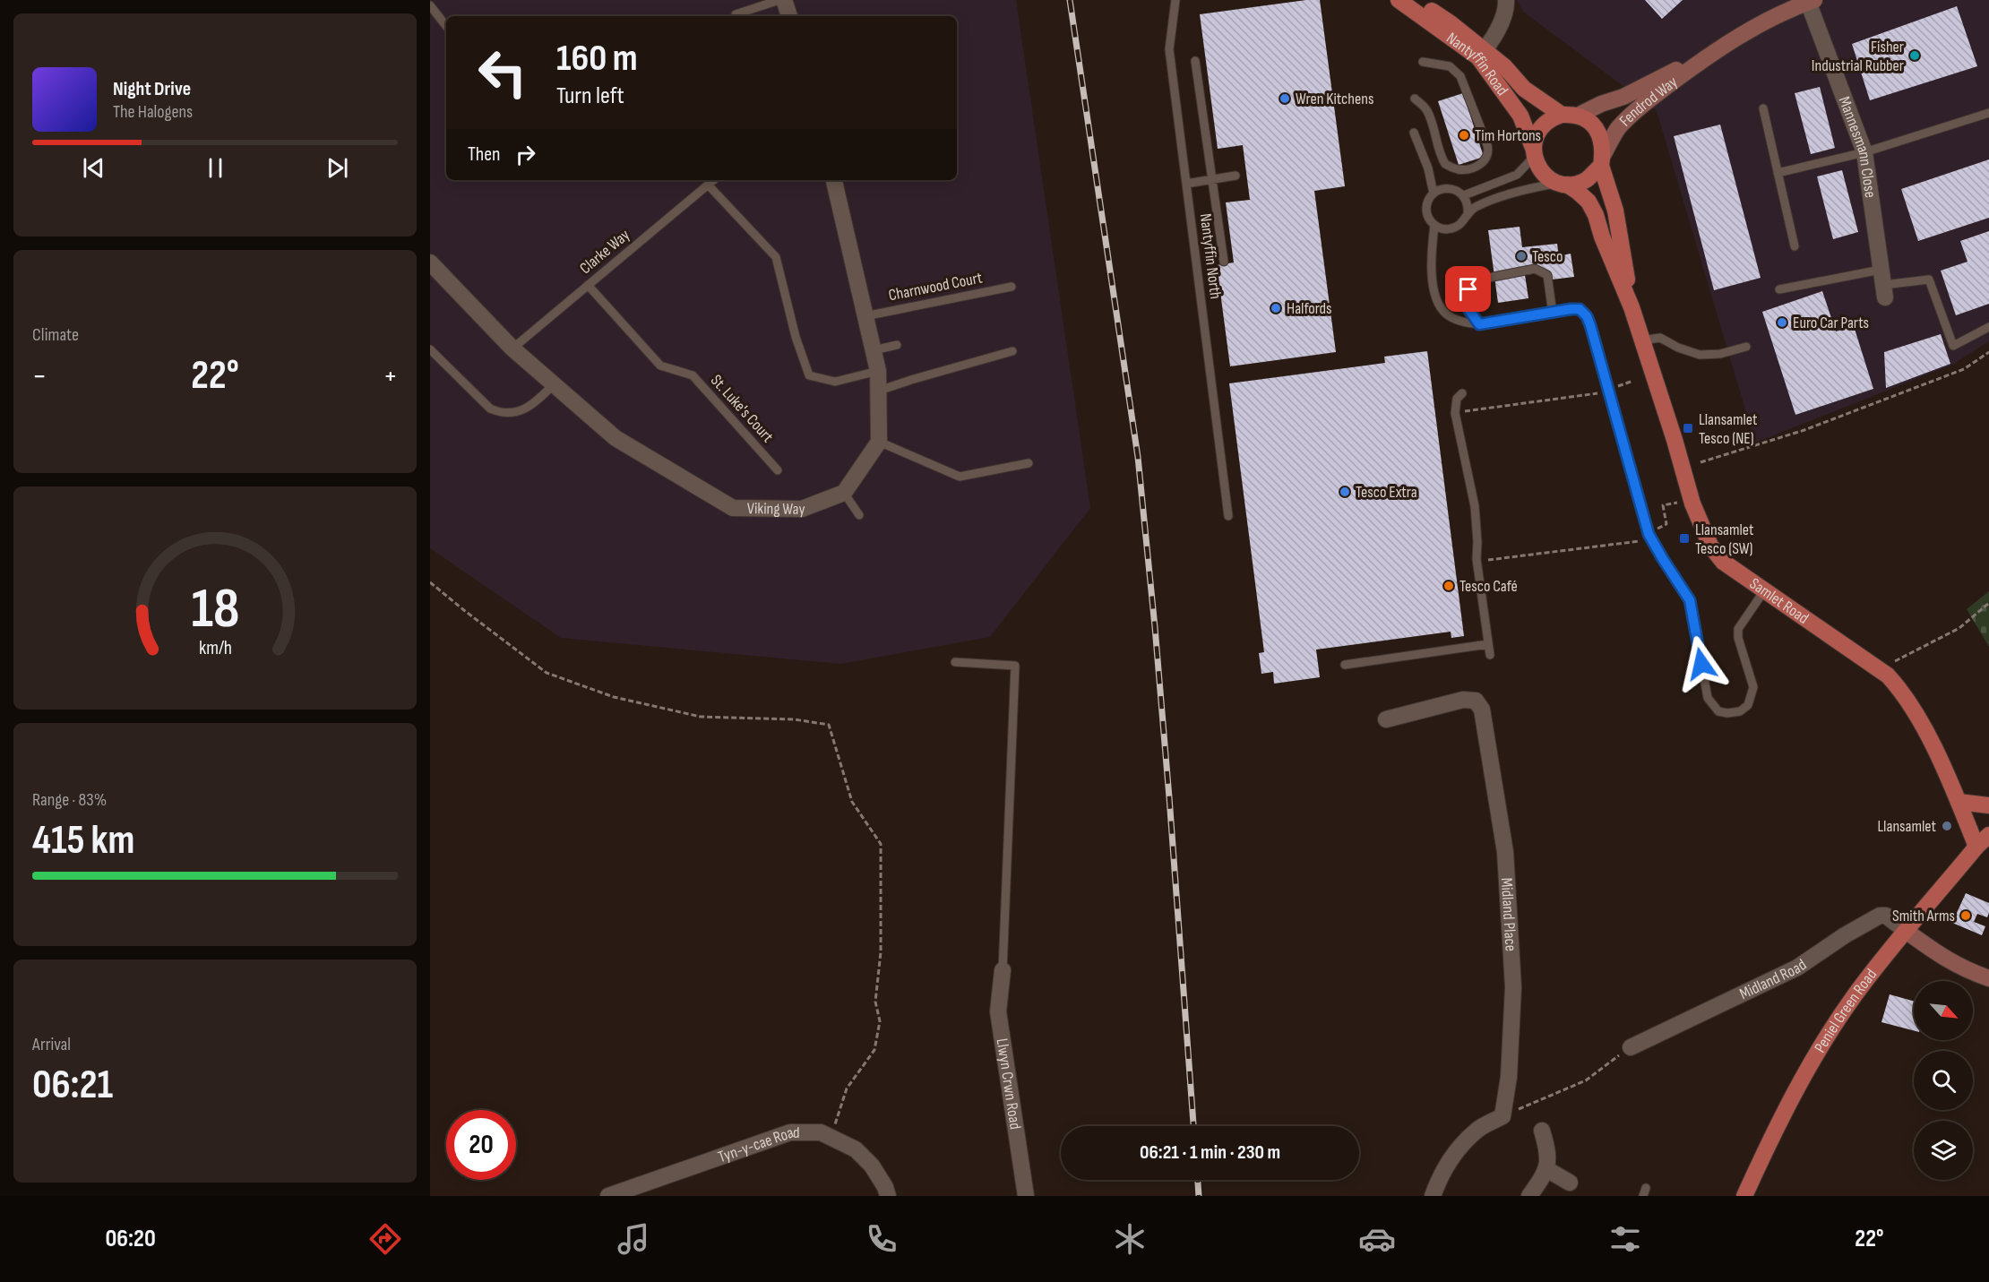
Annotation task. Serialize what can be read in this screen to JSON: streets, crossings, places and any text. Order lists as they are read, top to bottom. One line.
{"streets":{"main road":["Nantyffin Road","Samlet Road","Peniel Green Road"],"street":["Fendrod Way","Mannesmann Close","Viking Way","Midland Place","Midland Road","Llwyn Crwn Road","Tyn-y-cae Road"],"lane":["Clarke Way","Nantyffin North","Charnwood Court","St. Luke's Court"]},"crossings":[["Nantyffin Road","Fendrod Way"],["Nantyffin Road","Samlet Road"],["Fendrod Way","Mannesmann Close"],["Fendrod Way","Samlet Road"],["Clarke Way","St. Luke's Court"],["Clarke Way","Viking Way"],["Samlet Road","Peniel Green Road"],["Midland Road","Peniel Green Road"]],"places":{"other":["Fisher Industrial Rubber","Wren Kitchens","Tim Hortons","Tesco","Halfords","Euro Car Parts","Tesco Extra","Tesco Café","Llansamlet","Smith Arms"],"transit":["Llansamlet Tesco (NE)","Llansamlet Tesco (SW)"]},"north":"bottom right","page":{"turn":["160 m","Turn left"],"song":["Night Drive","The Halogens"],"then":"Then","tile":["Climate",["Range · 83%","415 km"],["Arrival","06:21"]],"heat":["−","22°","+"],"limit":"20","trip":"06:21 · 1 min · 230 m","tabs":["06:20","22°"],"gauge":["18","km/h"]}}
